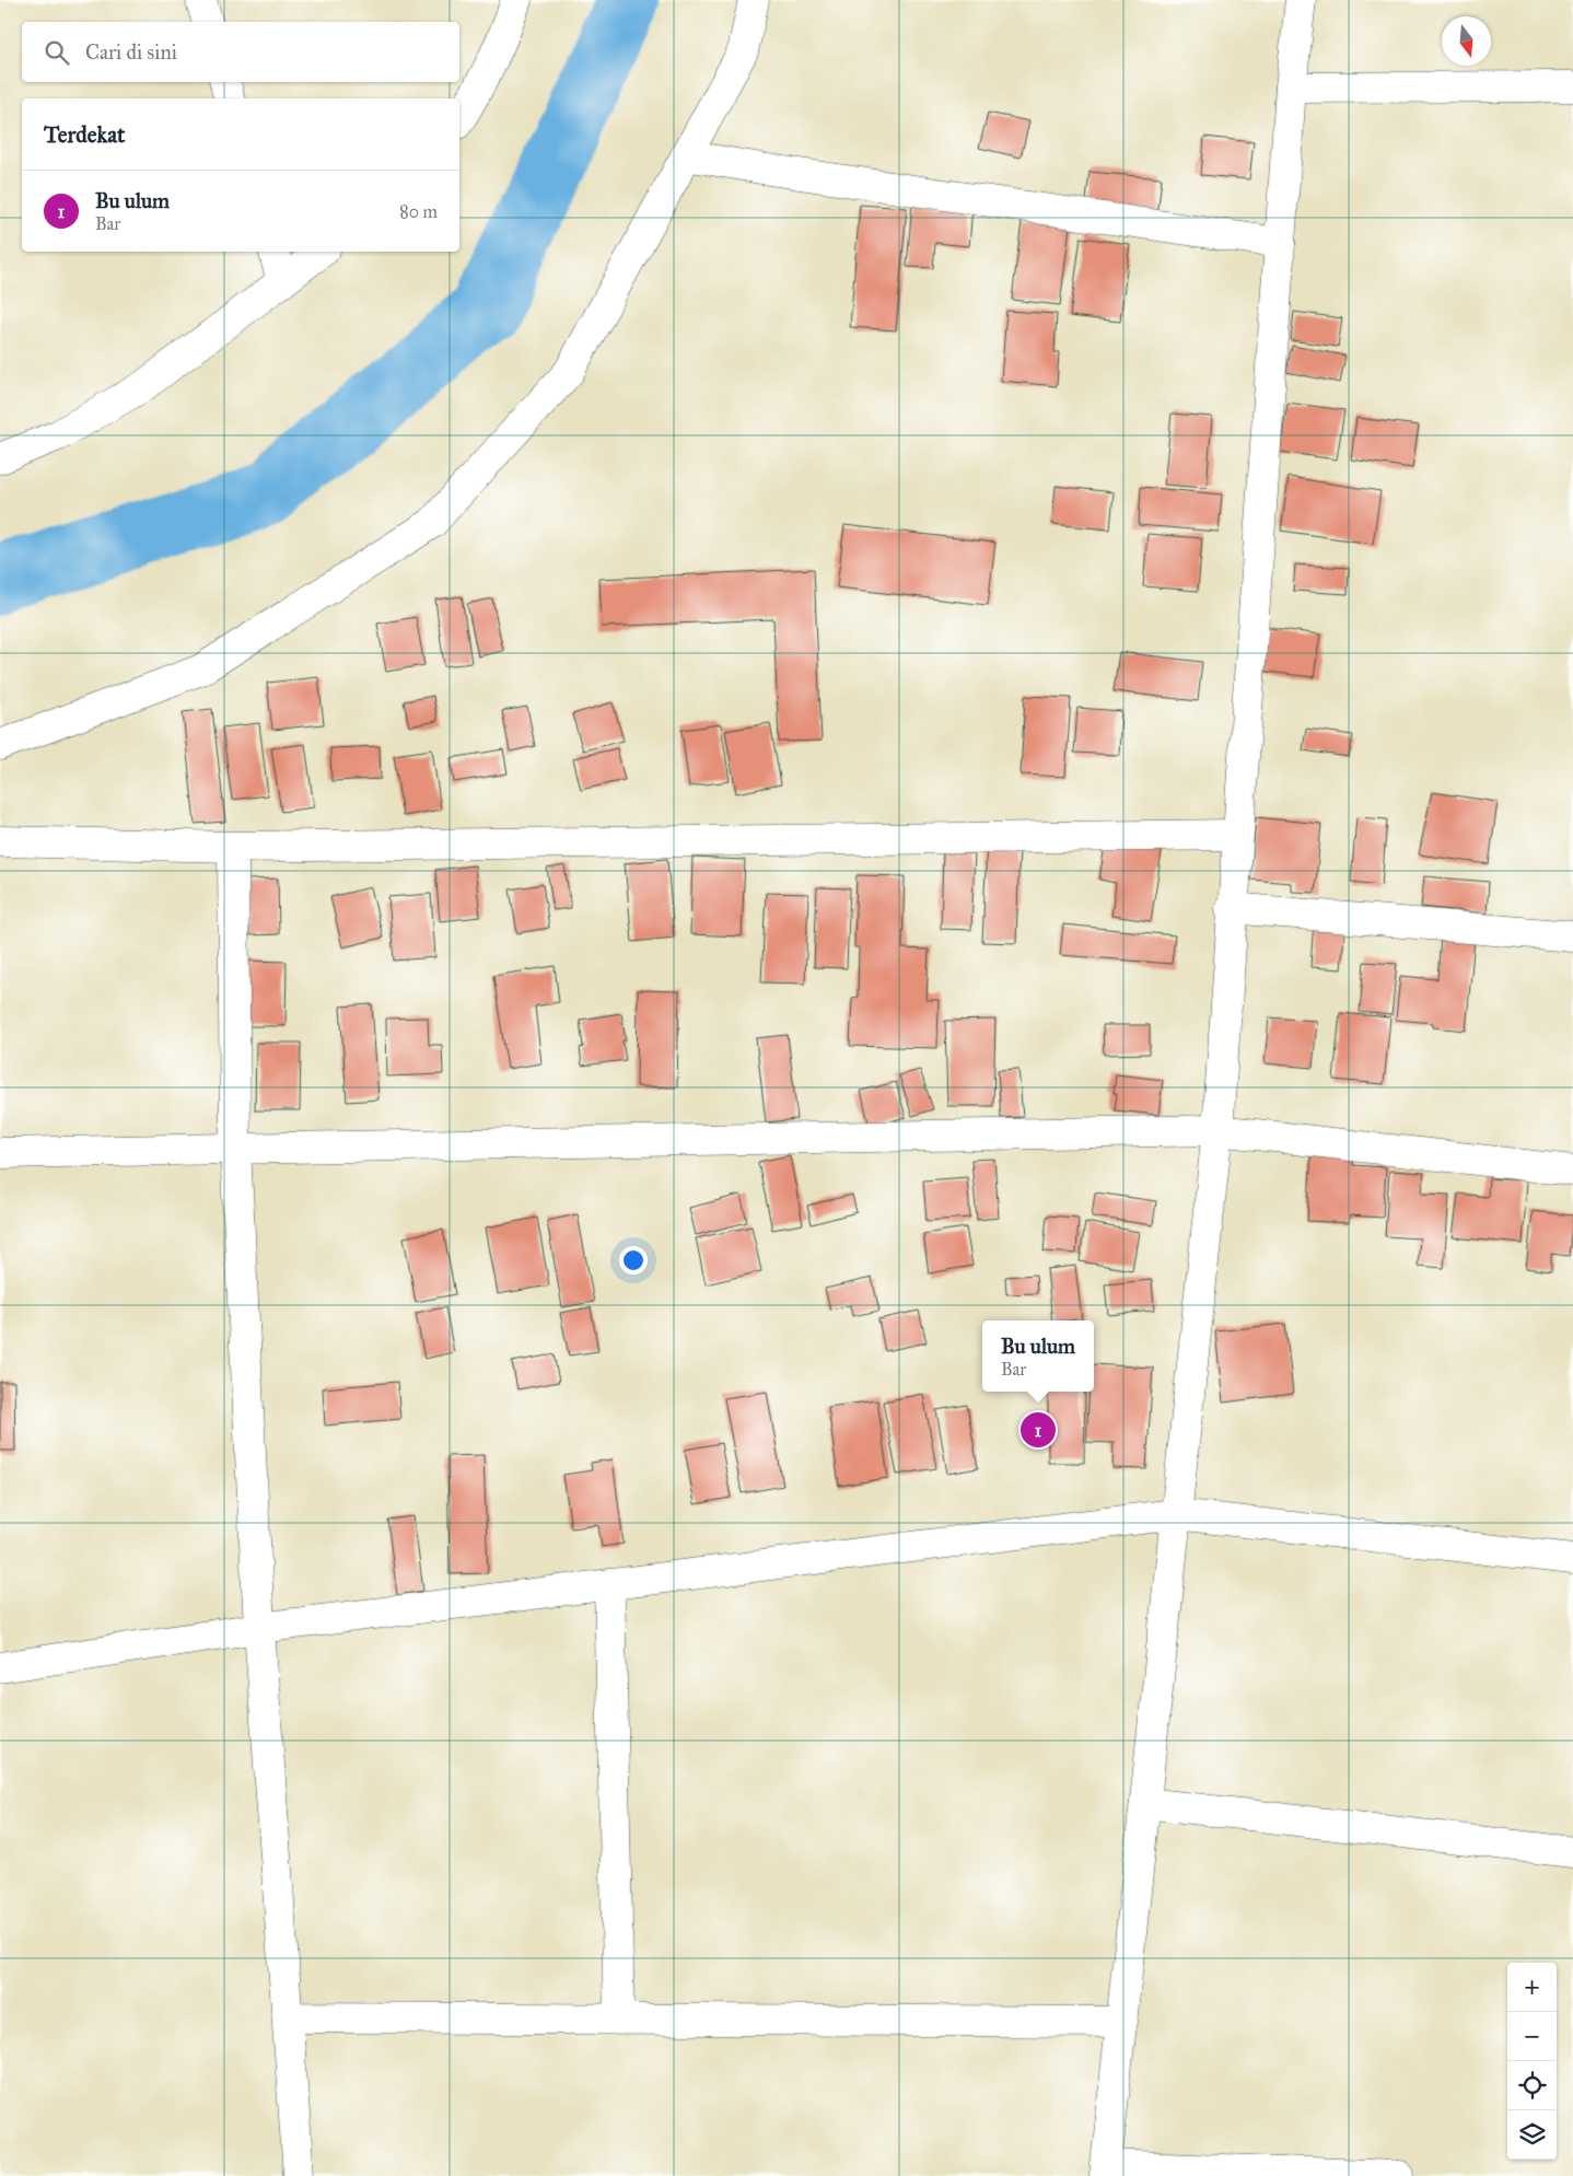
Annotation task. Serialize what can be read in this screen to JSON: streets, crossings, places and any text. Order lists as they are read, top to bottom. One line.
{"north":"bottom","page":{"search":"Cari di sini","heading":"Terdekat","list":[{"mark":"1","name":"Bu ulum","note":"Bar","value":"80 m"}],"popup":["Bu ulum","Bar"],"pins":"1","map_buttons":["+","−"]}}
